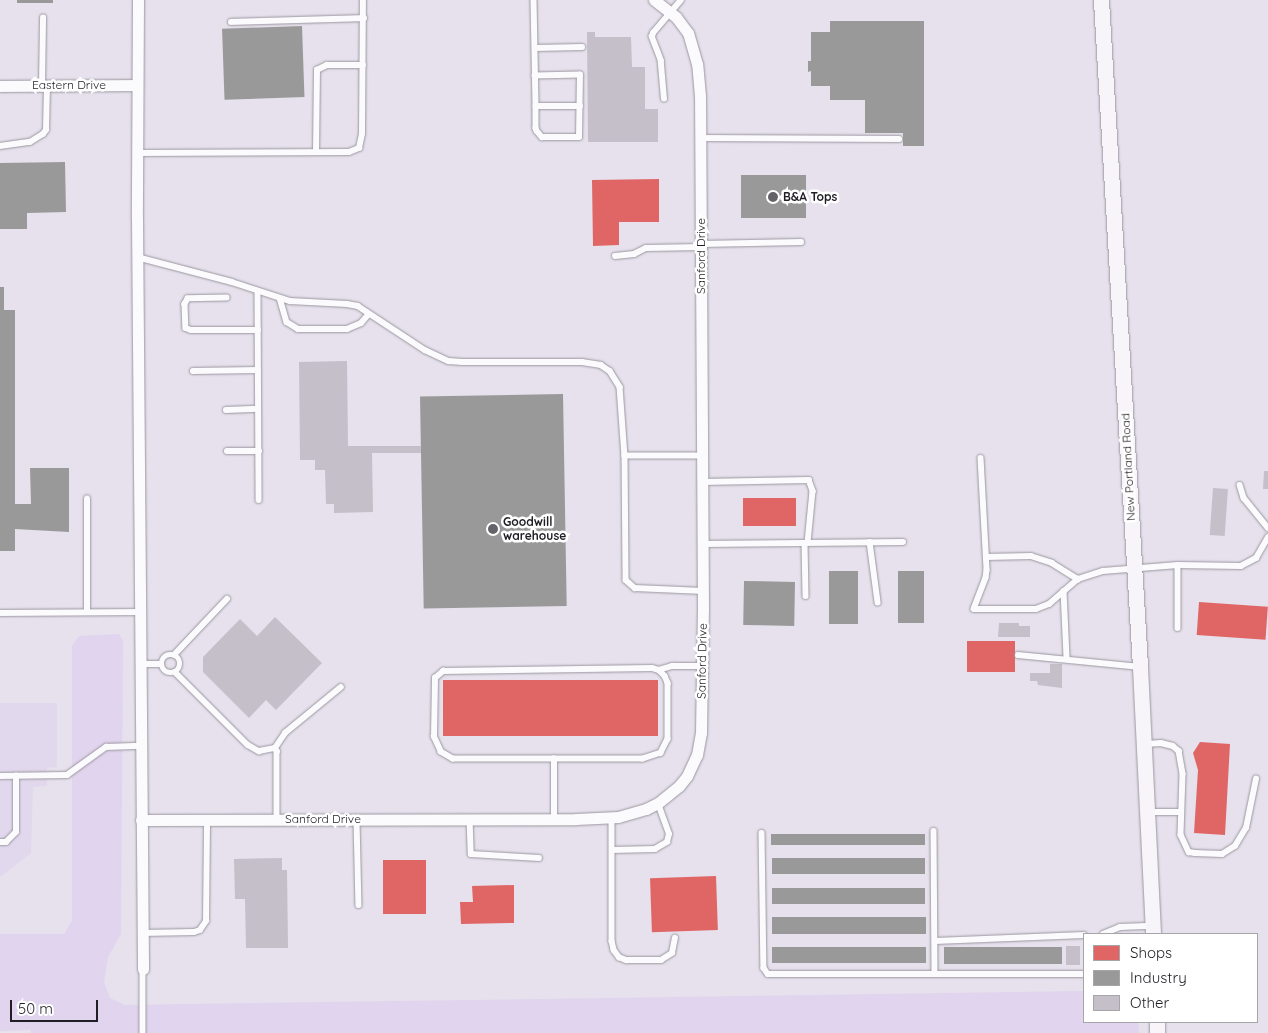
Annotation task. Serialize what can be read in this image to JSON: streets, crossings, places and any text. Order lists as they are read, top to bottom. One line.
{"streets":{"street":["Eastern Drive","Sanford Drive","New Portland Road"]},"places":["B&A Tops","Goodwill warehouse"],"legend":["Shops","Industry","Other"],"scale_bar":"50 m"}
